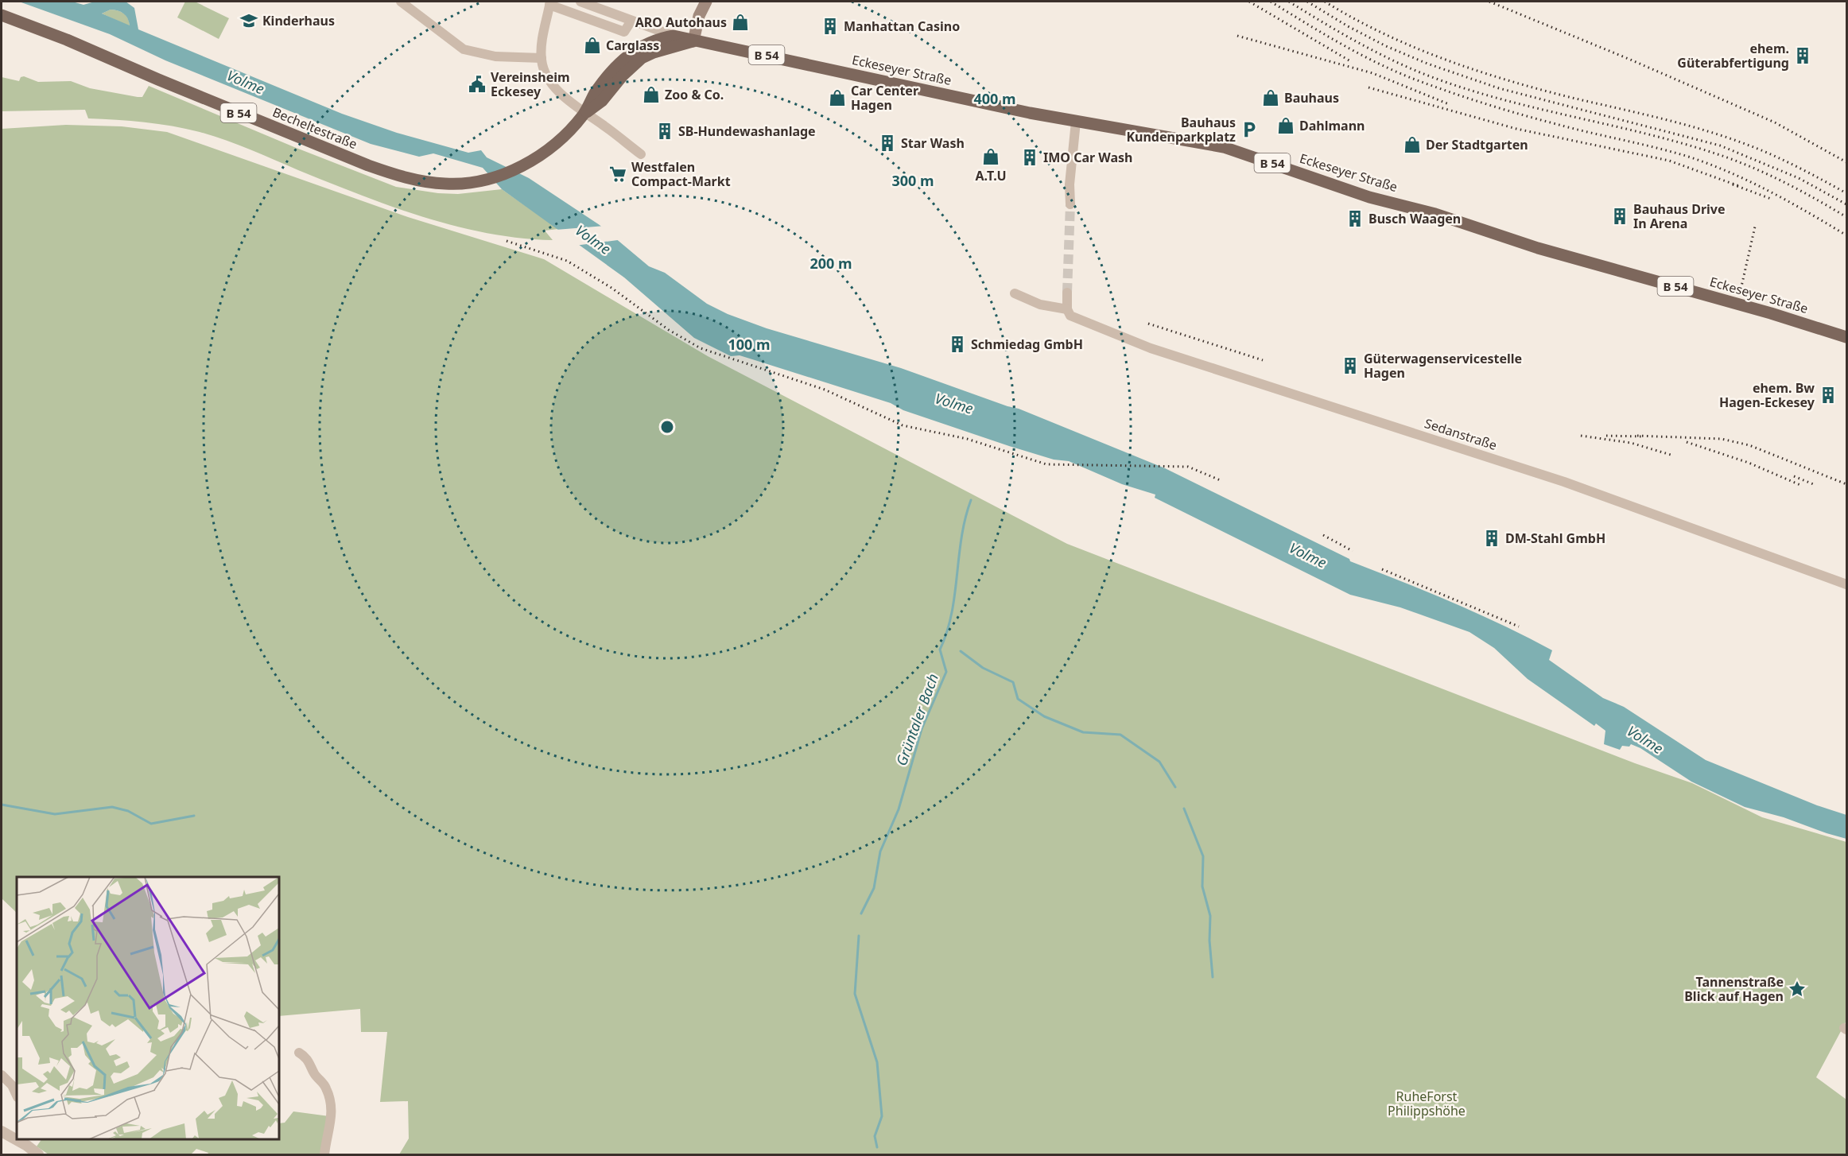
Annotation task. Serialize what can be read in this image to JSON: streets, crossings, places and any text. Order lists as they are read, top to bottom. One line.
{"streets":{"main road":["B 54","Eckeseyer Straße","Becheltestraße"],"street":["Sedanstraße"]},"crossings":[["Eckeseyer Straße","Becheltestraße"]],"water":["Volme","Grüntaler Bach"],"parks":["RuheForst Philippshöhe"],"places":{"school or university":["Kinderhaus"],"shop":["ARO Autohaus","Carglass","Zoo & Co.","Car Center Hagen","Bauhaus","Dahlmann","Der Stadtgarten","A.T.U"],"building":["Manhattan Casino","ehem. Güterabfertigung","SB-Hundewashanlage","Star Wash","IMO Car Wash","Bauhaus Drive In Arena","Busch Waagen","Schmiedag GmbH","Güterwagenservicestelle Hagen","ehem. Bw Hagen-Eckesey","DM-Stahl GmbH"],"public building":["Vereinsheim Eckesey"],"parking":["Bauhaus Kundenparkplatz"],"supermarket":["Westfalen Compact-Markt"],"place":["Tannenstraße Blick auf Hagen"]},"rings":["400 m","300 m","200 m","100 m"]}
